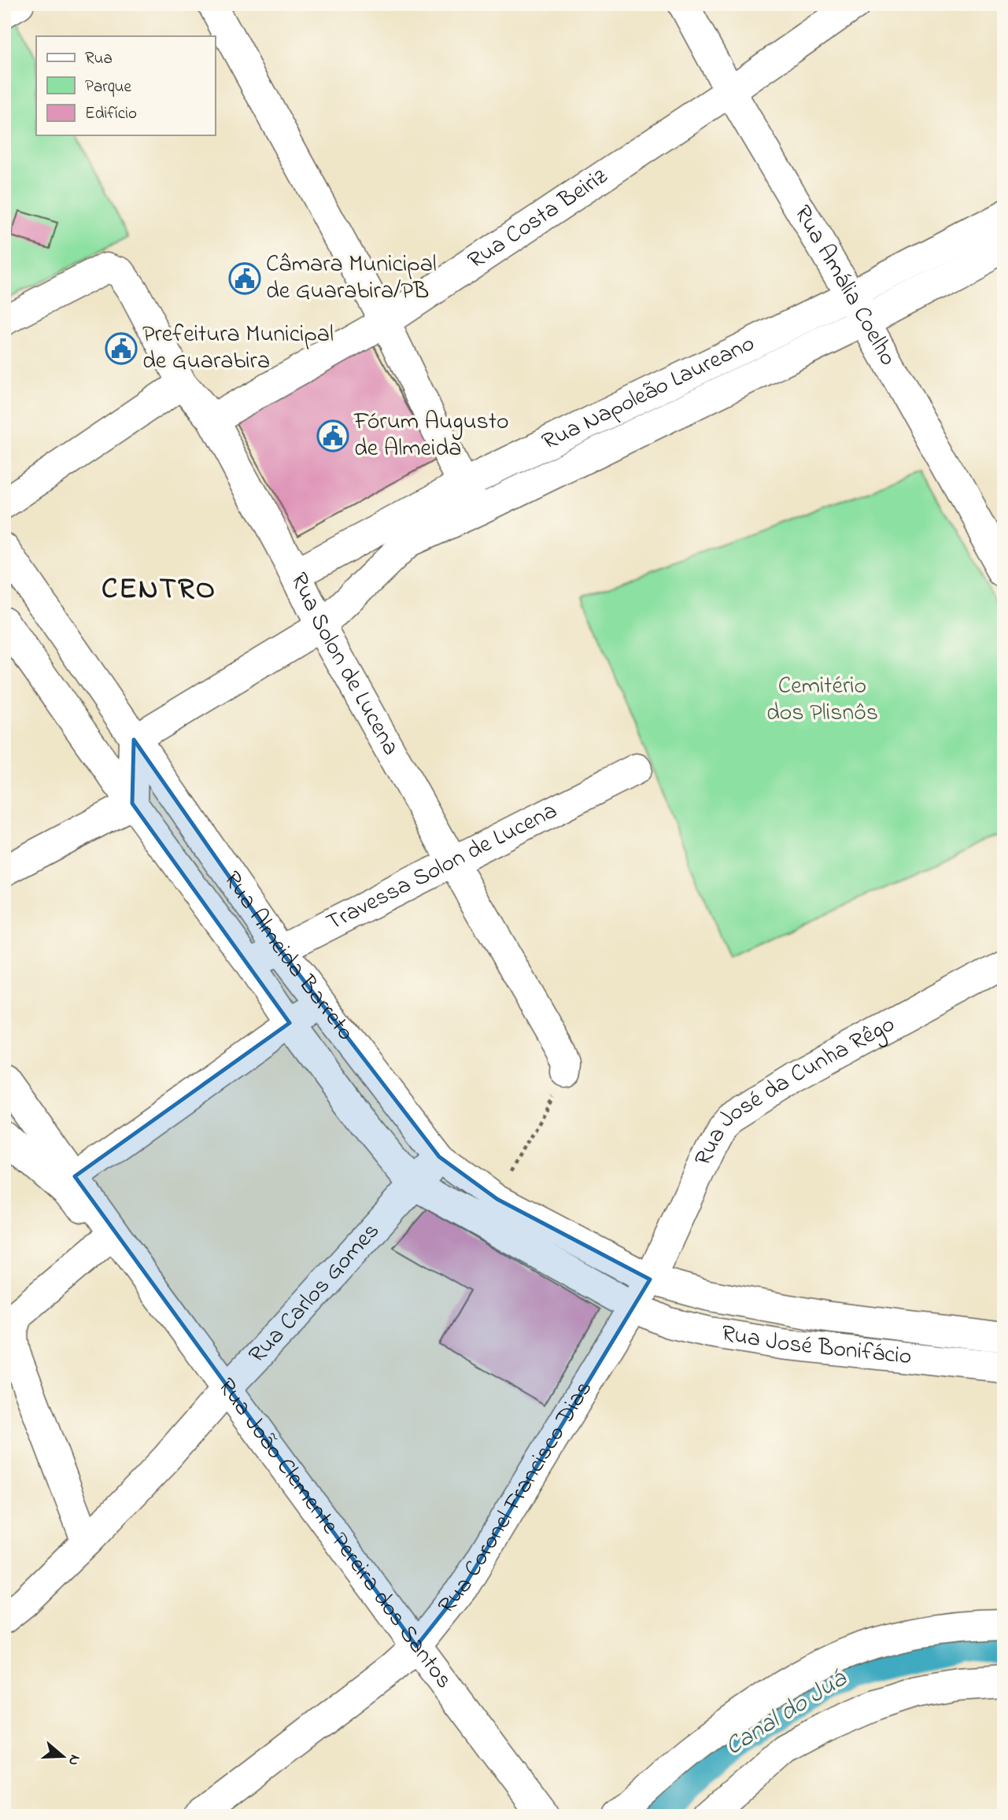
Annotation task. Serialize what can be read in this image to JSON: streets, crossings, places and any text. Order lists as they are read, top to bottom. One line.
{"streets":{"street":["Rua Costa Beiriz","Rua Amália Coelho","Rua Napoleão Laureano","Rua Solon de Lucena","Travessa Solon de Lucena","Rua Almeida Barreto","Rua José da Cunha Rêgo","Rua Carlos Gomes","Rua José Bonifácio","Rua Coronel Francisco Dias","Rua João Clemente Pereira dos Santos"]},"crossings":[["Rua Costa Beiriz","Rua Amália Coelho"],["Rua Costa Beiriz","Rua Solon de Lucena"],["Rua Amália Coelho","Rua Napoleão Laureano"],["Rua Napoleão Laureano","Rua Solon de Lucena"],["Rua Napoleão Laureano","Rua Almeida Barreto"],["Rua Solon de Lucena","Travessa Solon de Lucena"],["Travessa Solon de Lucena","Rua Almeida Barreto"],["Rua Almeida Barreto","Rua José da Cunha Rêgo"],["Rua Almeida Barreto","Rua Carlos Gomes"],["Rua Almeida Barreto","Rua José Bonifácio"],["Rua Almeida Barreto","Rua Coronel Francisco Dias"],["Rua José da Cunha Rêgo","Rua José Bonifácio"],["Rua José da Cunha Rêgo","Rua Coronel Francisco Dias"],["Rua Carlos Gomes","Rua João Clemente Pereira dos Santos"],["Rua José Bonifácio","Rua Coronel Francisco Dias"],["Rua Coronel Francisco Dias","Rua João Clemente Pereira dos Santos"]],"districts":["CENTRO"],"water":["Canal do Juá"],"parks":["Cemitério dos Plisnôs"],"places":{"public building":["Câmara Municipal de Guarabira/PB","Prefeitura Municipal de Guarabira","Fórum Augusto de Almeida"]},"legend":["Rua","Parque","Edifício"],"north":"right"}
